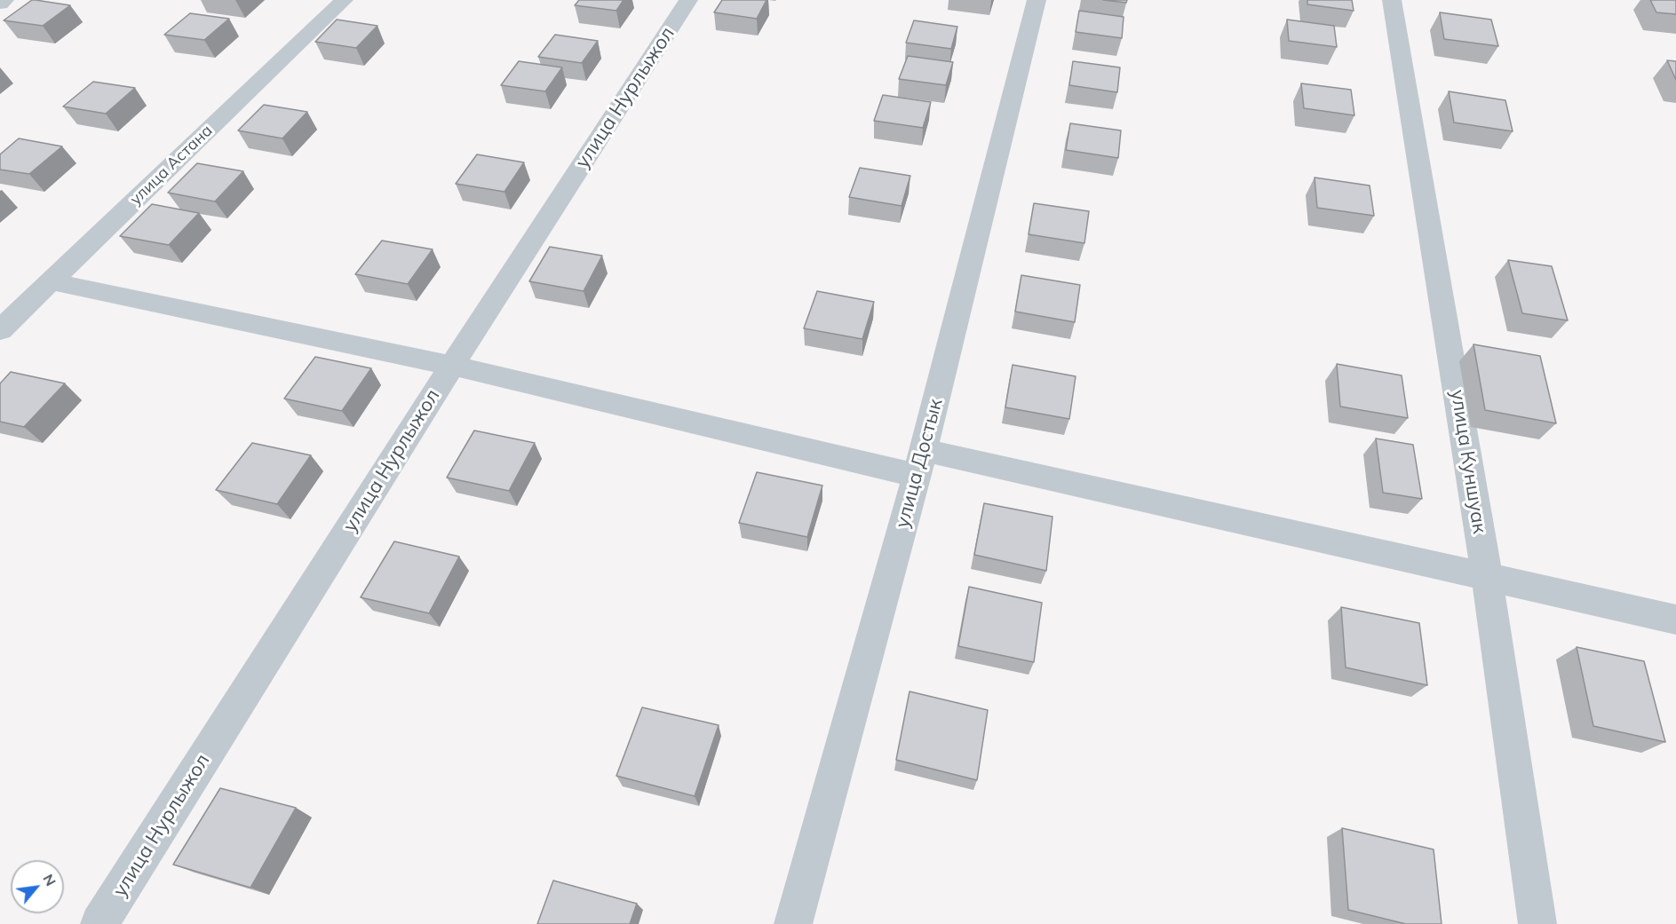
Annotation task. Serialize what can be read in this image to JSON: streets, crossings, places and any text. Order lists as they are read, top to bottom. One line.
{"streets":{"street":["улица Нурлыжол","улица Астана","улица Куншуак","улица Достык"]},"north":"top right"}
